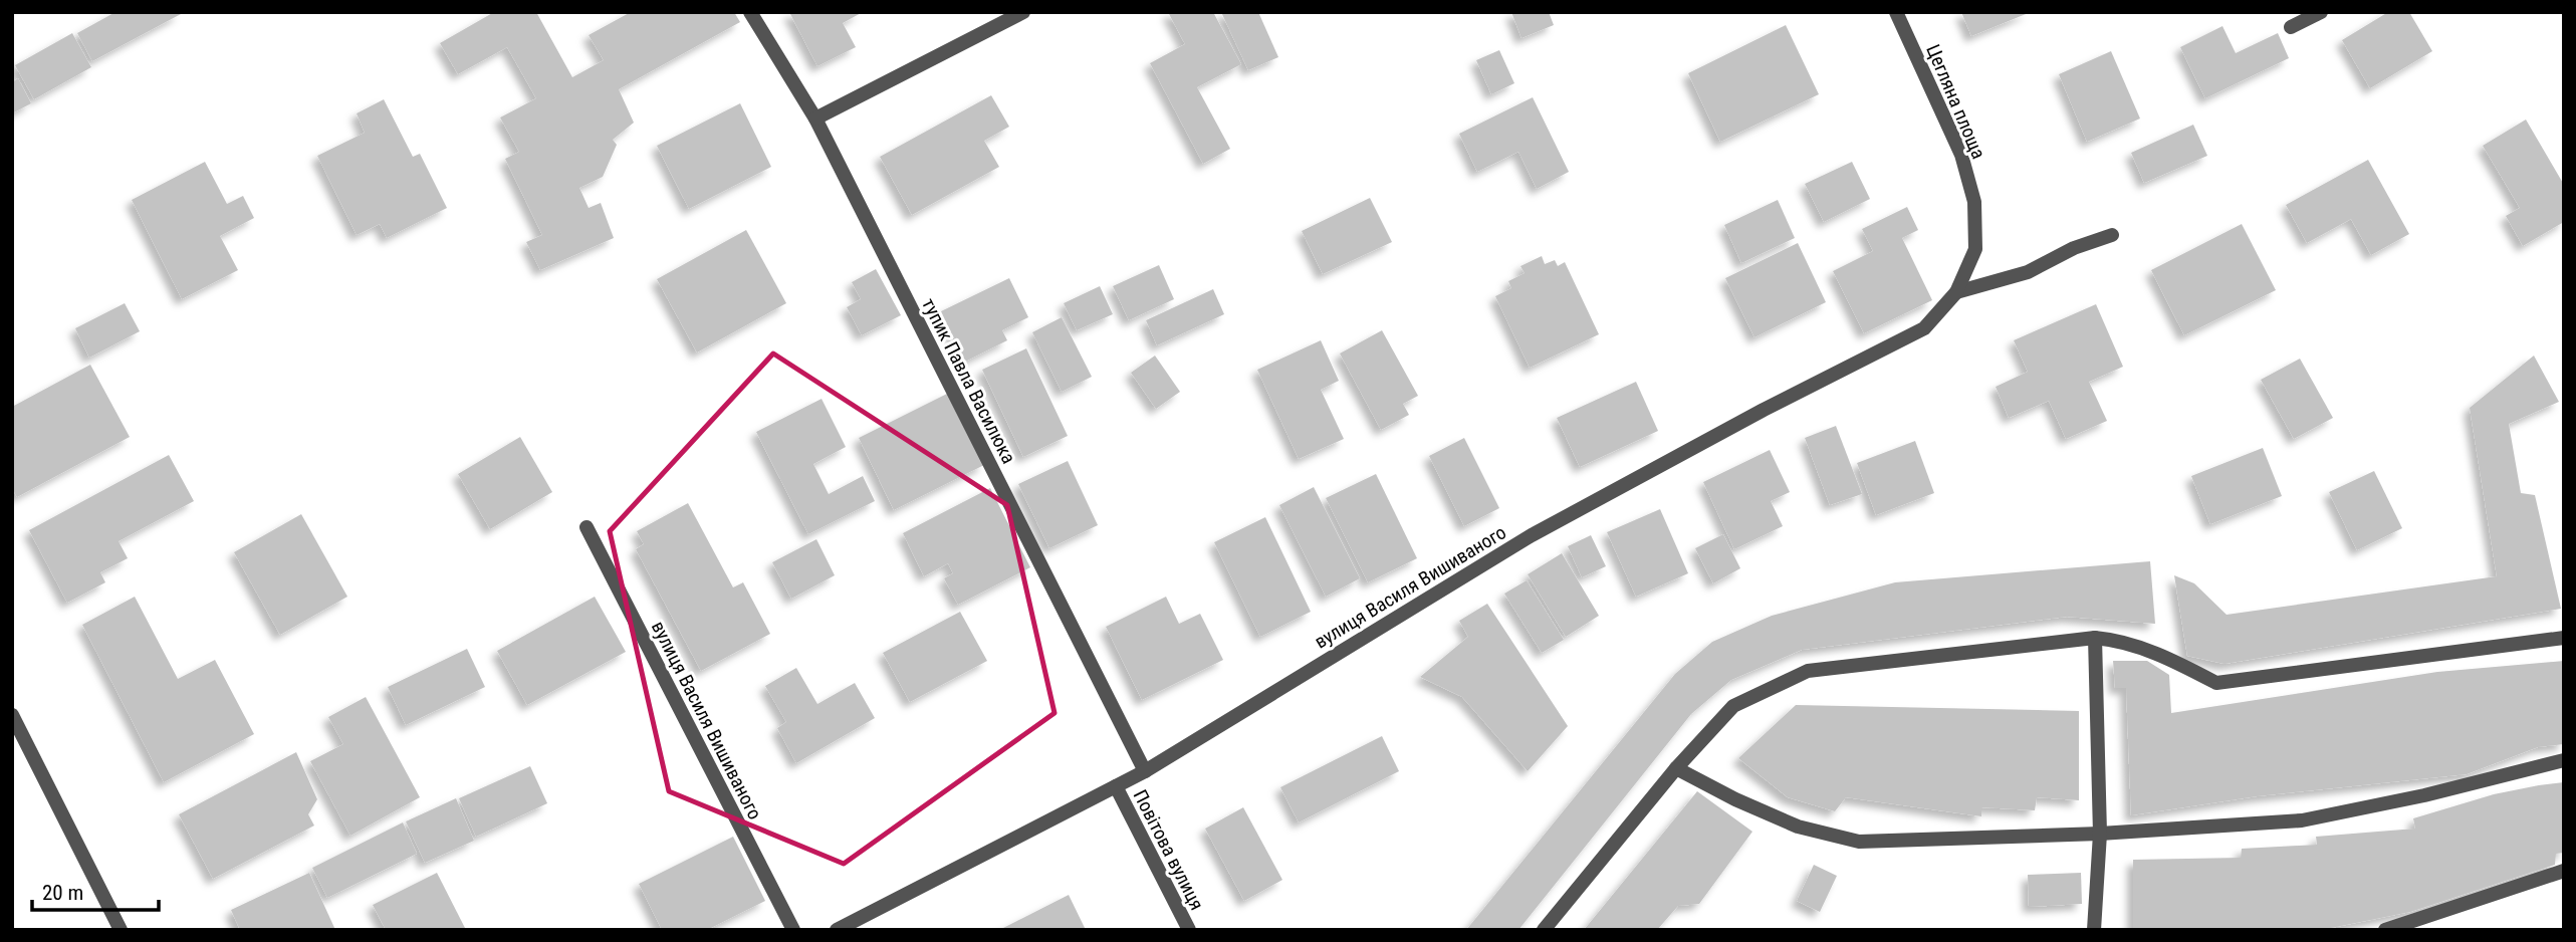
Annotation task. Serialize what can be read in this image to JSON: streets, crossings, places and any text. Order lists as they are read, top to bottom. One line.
{"streets":{"street":["Цегляна площа","тупик Павла Василюка","вулиця Василя Вишиваного","Повітова вулиця"]},"crossings":[["Цегляна площа","вулиця Василя Вишиваного"],["тупик Павла Василюка","вулиця Василя Вишиваного"],["вулиця Василя Вишиваного","Повітова вулиця"]],"scale_bar":"20 m"}
